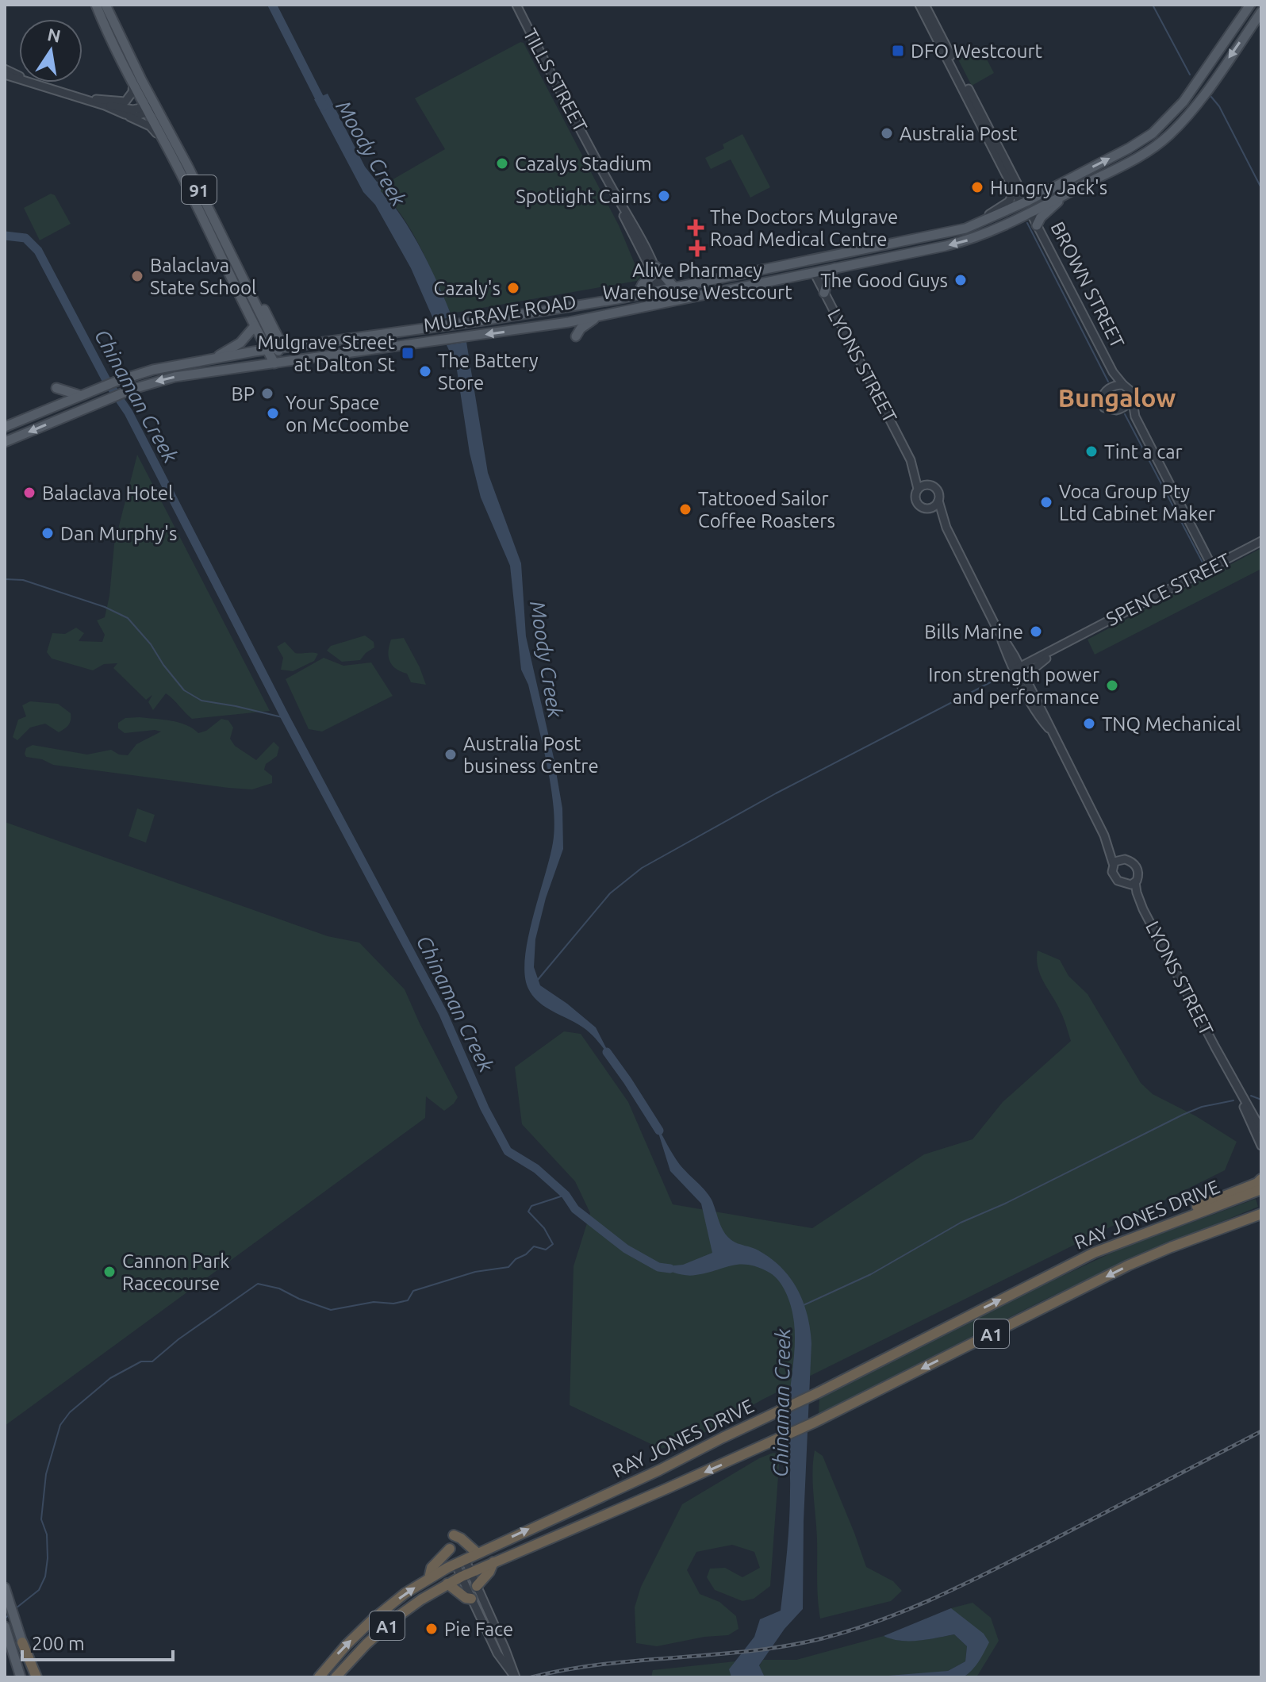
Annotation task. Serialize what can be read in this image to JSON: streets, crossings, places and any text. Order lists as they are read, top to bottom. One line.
{"streets":{"highway":["RAY JONES DRIVE","A1"],"main road":["91","BROWN STREET","MULGRAVE ROAD"],"street":["TILLS STREET","LYONS STREET","SPENCE STREET"]},"crossings":[["TILLS STREET","MULGRAVE ROAD"],["91","MULGRAVE ROAD"],["BROWN STREET","MULGRAVE ROAD"],["MULGRAVE ROAD","LYONS STREET"]],"districts":["Bungalow"],"water":["Moody Creek","Chinaman Creek"],"places":{"transit":["DFO Westcourt","Mulgrave Street at Dalton St"],"other":["Australia Post","Cazalys Stadium","Hungry Jack's","Spotlight Cairns","Balaclava State School","The Good Guys","Cazaly's","The Battery Store","BP","Your Space on McCoombe","Tint a car","Balaclava Hotel","Voca Group Pty Ltd Cabinet Maker","Tattooed Sailor Coffee Roasters","Dan Murphy's","Bills Marine","Iron strength power and performance","TNQ Mechanical","Australia Post business Centre","Cannon Park Racecourse","Pie Face"],"health":["The Doctors Mulgrave Road Medical Centre","Alive Pharmacy Warehouse Westcourt"]},"scale_bar":"200 m","north":"top"}
